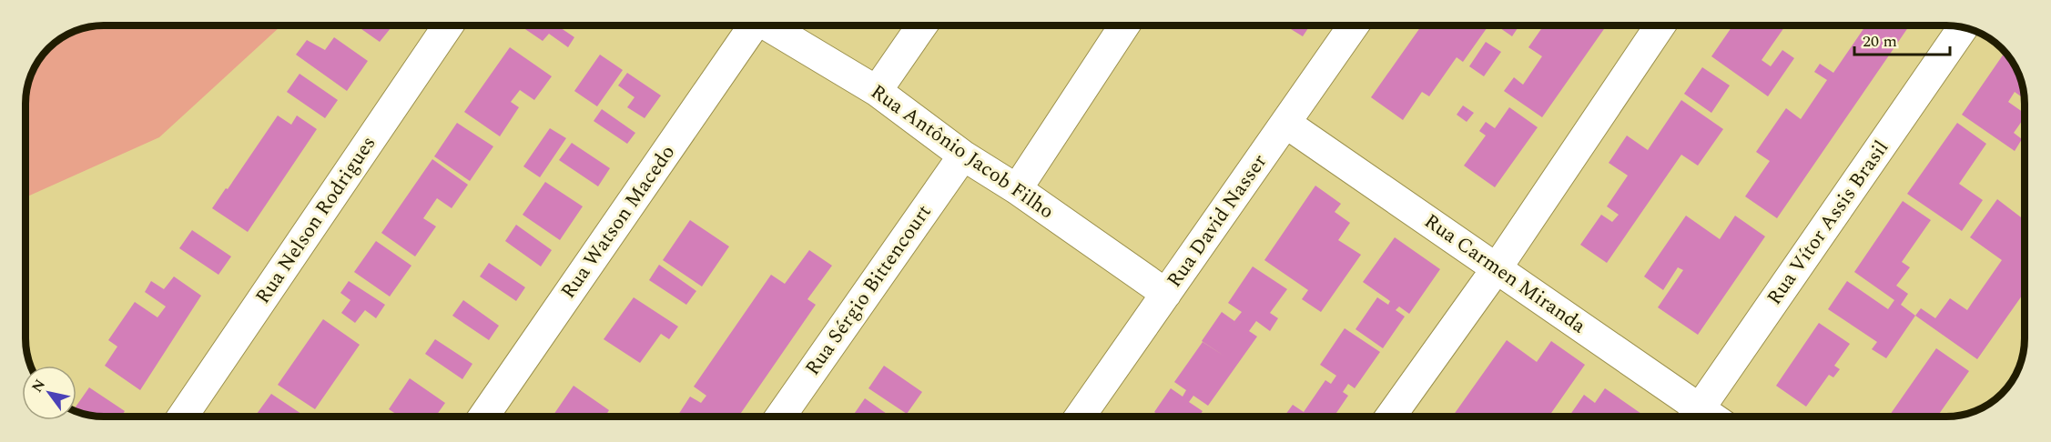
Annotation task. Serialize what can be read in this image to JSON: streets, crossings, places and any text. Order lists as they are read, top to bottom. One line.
{"streets":{"street":["Rua Antônio Jacob Filho","Rua Nelson Rodrigues","Rua David Nasser","Rua Watson Macedo","Rua Vítor Assis Brasil","Rua Carmen Miranda","Rua Sérgio Bittencourt"]},"crossings":[["Rua Antônio Jacob Filho","Rua David Nasser"],["Rua Antônio Jacob Filho","Rua Sérgio Bittencourt"],["Rua David Nasser","Rua Carmen Miranda"],["Rua Vítor Assis Brasil","Rua Carmen Miranda"]],"scale_bar":"20 m","north":"top left"}
